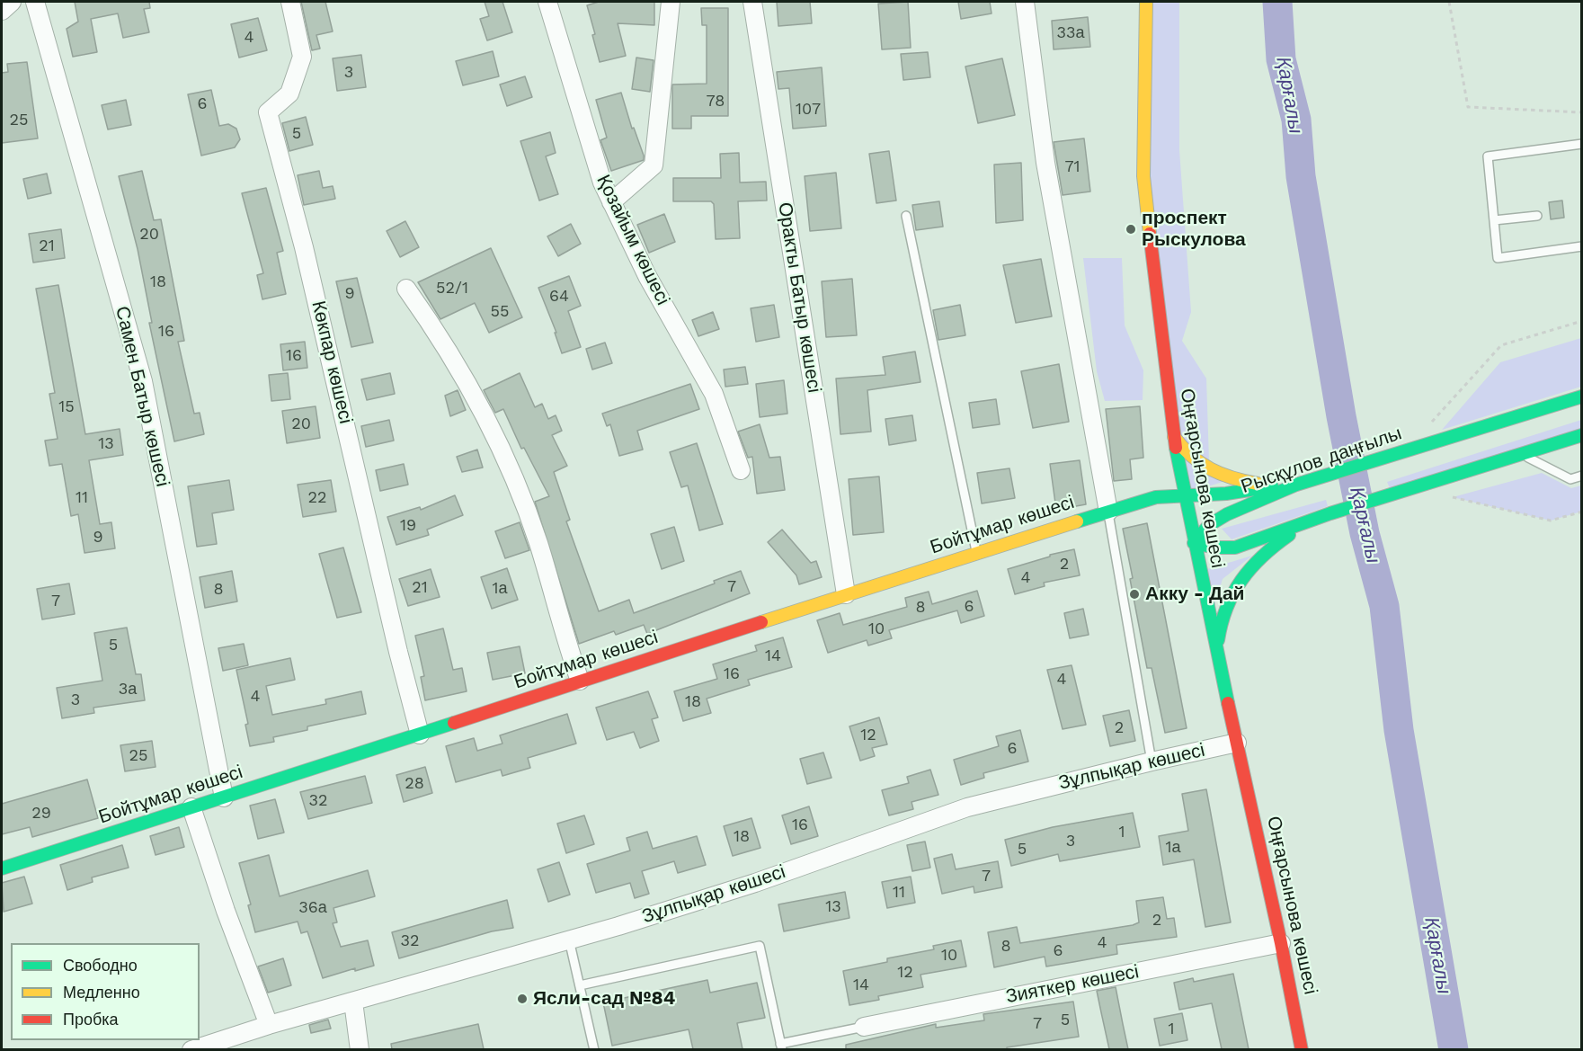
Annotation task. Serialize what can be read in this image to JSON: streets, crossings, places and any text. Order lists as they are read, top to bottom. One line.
{"streets":{"main road":["Рысқұлов даңғылы","Оңғарсынова көшесі","Бойтұмар көшесі"],"street":["Қозайым көшесі","Оракты Батыр көшесі","Көкпар көшесі","Самен Батыр көшесі","Зұлпықар көшесі","Зияткер көшесі"]},"crossings":[["Оракты Батыр көшесі","Бойтұмар көшесі"],["Көкпар көшесі","Бойтұмар көшесі"],["Самен Батыр көшесі","Бойтұмар көшесі"],["Рысқұлов даңғылы","Оңғарсынова көшесі"],["Рысқұлов даңғылы","Бойтұмар көшесі"],["Оңғарсынова көшесі","Бойтұмар көшесі"],["Оңғарсынова көшесі","Зұлпықар көшесі"],["Оңғарсынова көшесі","Зияткер көшесі"]],"water":["Қарғалы"],"places":["проспект Рыскулова","Акку - Дай","Ясли-сад №84"],"house_numbers":["33а","4","3","78","6","107","25","5","71","20","21","18","52/1","9","64","55","16","16","15","20","13","11","22","19","9","2","4","7","21","1а","8","7","6","8","10","5","14","16","4","3а","4","3","18","2","12","6","25","28","32","29","16","1","18","3","1а","5","7","11","13","36а","2","32","4","8","6","10","12","14","5","7","1"],"legend":["Свободно","Медленно","Пробка"]}
